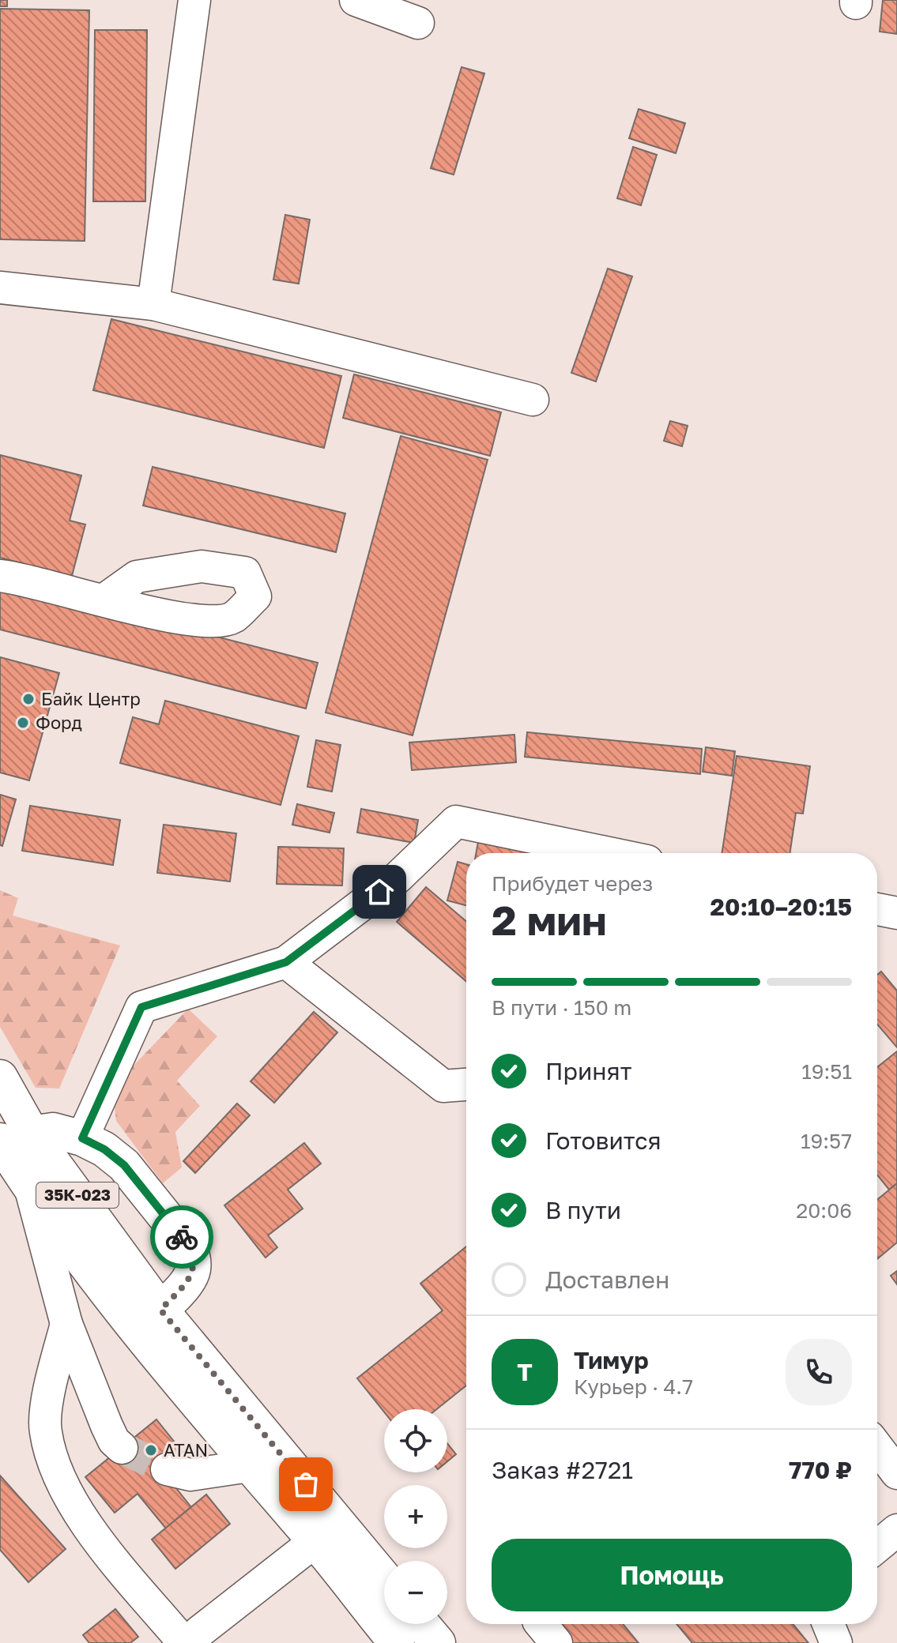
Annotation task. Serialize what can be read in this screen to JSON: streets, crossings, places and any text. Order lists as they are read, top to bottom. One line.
{"streets":{"main road":["35К-023"]},"places":["Байк Центр","Форд","ATAN"],"page":{"heading":["2 мин","Прибудет через","20:10–20:15"],"panel":["Тимур","Курьер · 4.7","Заказ #2721","770 ₽"],"bar":"В пути · 150 m","list":[["Принят","19:51"],["Готовится","19:57"],["В пути","20:06"],"Доставлен"],"round":"Т","map_buttons":["+","−"],"buttons":"Помощь"}}
